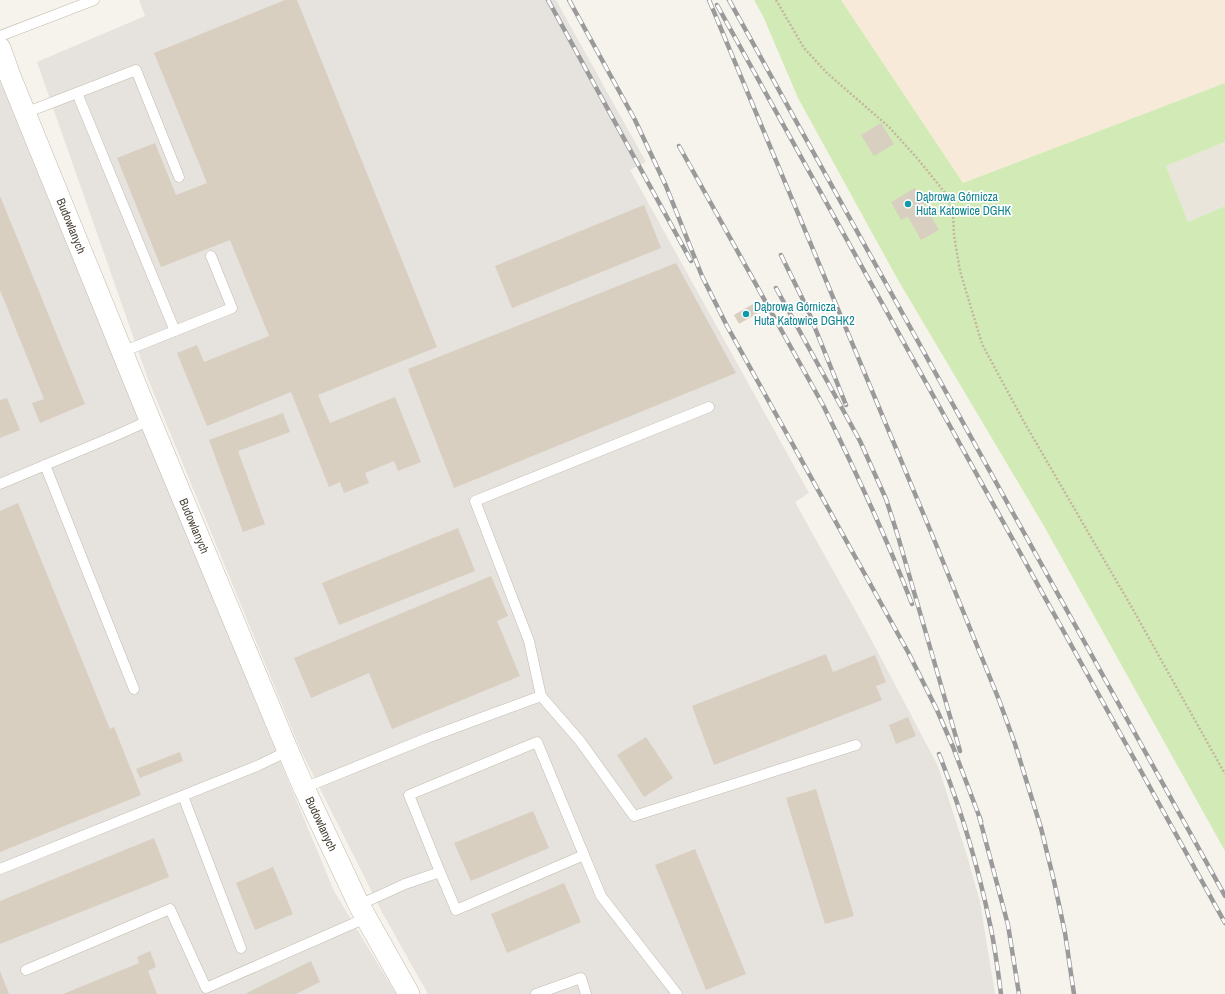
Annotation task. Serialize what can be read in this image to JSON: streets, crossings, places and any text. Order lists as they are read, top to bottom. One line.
{"streets":{"street":["Budowlanych"]},"places":["Dąbrowa Górnicza Huta Katowice DGHK","Dąbrowa Górnicza Huta Katowice DGHK2"]}
